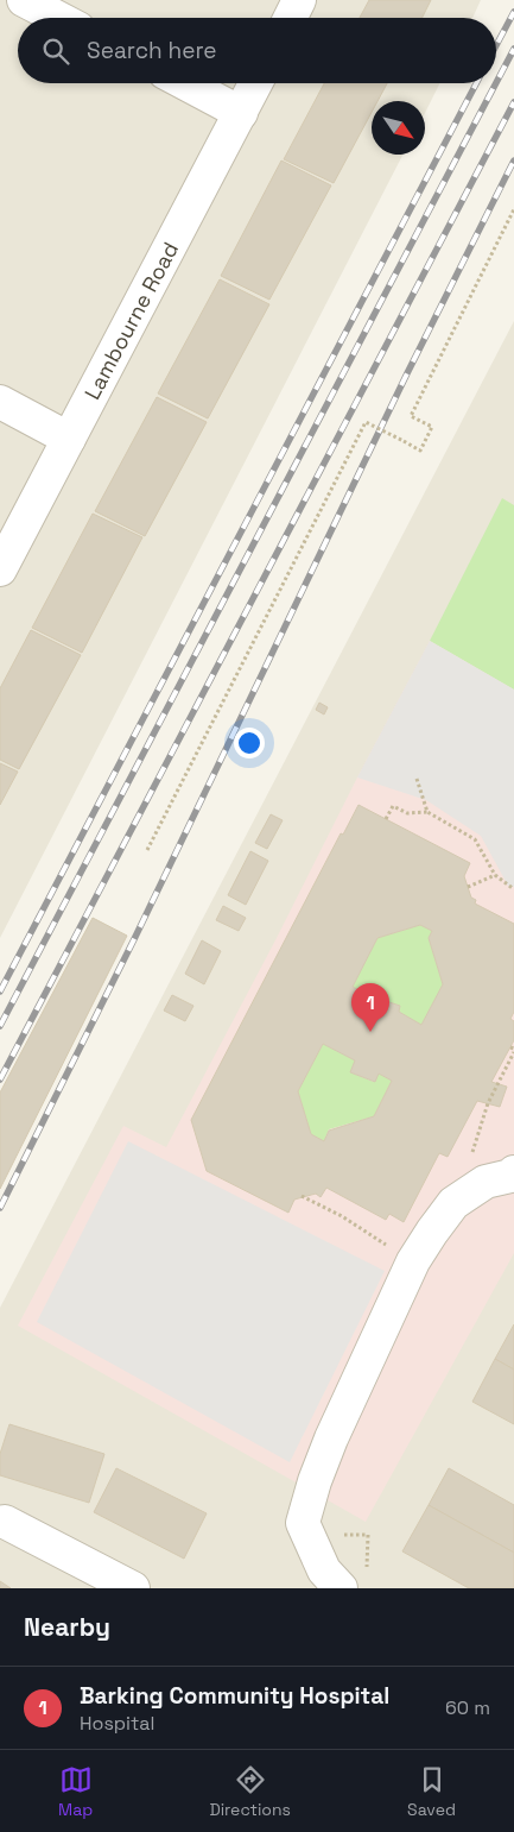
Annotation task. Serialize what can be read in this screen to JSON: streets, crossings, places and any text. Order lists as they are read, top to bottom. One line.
{"streets":{"street":["Lambourne Road"]},"north":"bottom right","page":{"search":"Search here","pins":"1","heading":"Nearby","list":[{"mark":"1","name":"Barking Community Hospital","note":"Hospital","value":"60 m"}],"nav":["Map","Directions","Saved"]}}
